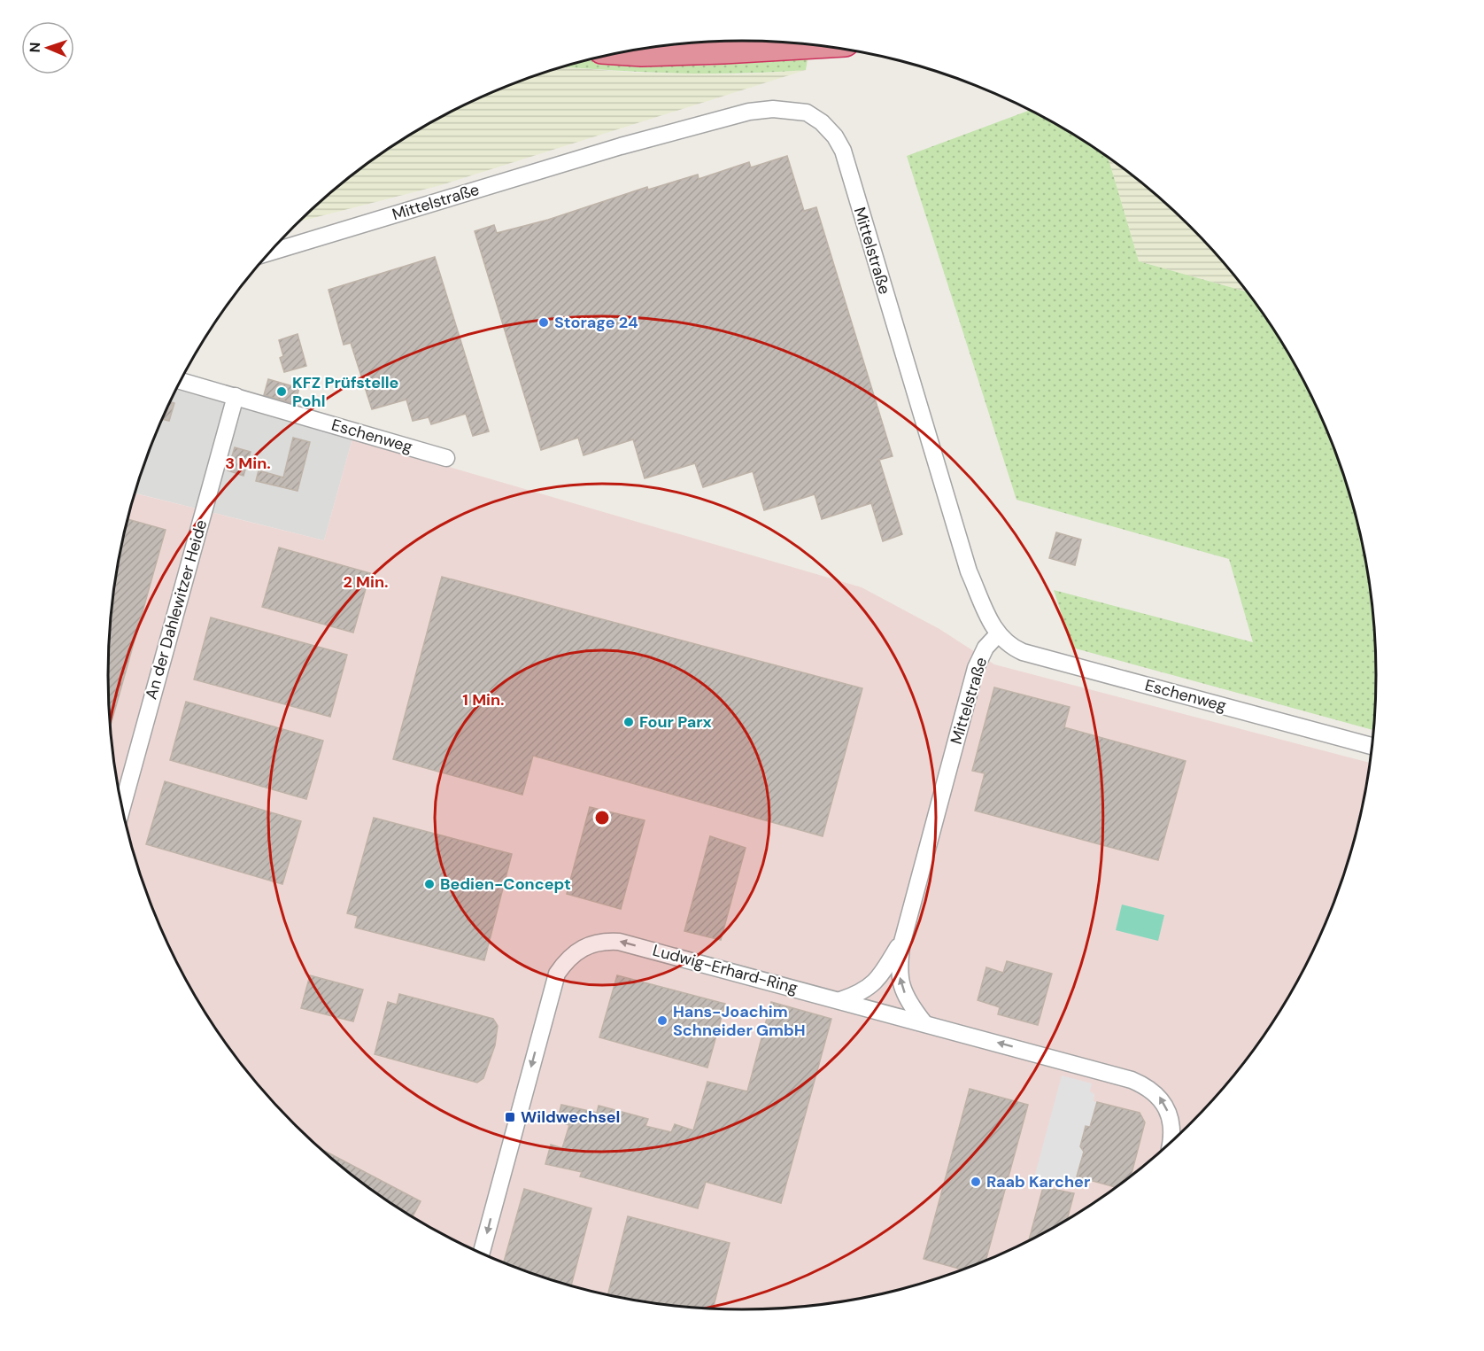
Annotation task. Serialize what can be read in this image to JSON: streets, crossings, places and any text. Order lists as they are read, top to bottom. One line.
{"streets":{"street":["Mittelstraße","Eschenweg","An der Dahlewitzer Heide","Ludwig-Erhard-Ring"]},"crossings":[["Mittelstraße","Eschenweg"],["Mittelstraße","Ludwig-Erhard-Ring"],["Eschenweg","An der Dahlewitzer Heide"]],"places":{"other":["Storage 24","KFZ Prüfstelle Pohl","Four Parx","Bedien-Concept","Hans-Joachim Schneider GmbH","Raab Karcher"],"transit":["Wildwechsel"]},"north":"left","rings":["3 Min.","2 Min.","1 Min."]}
